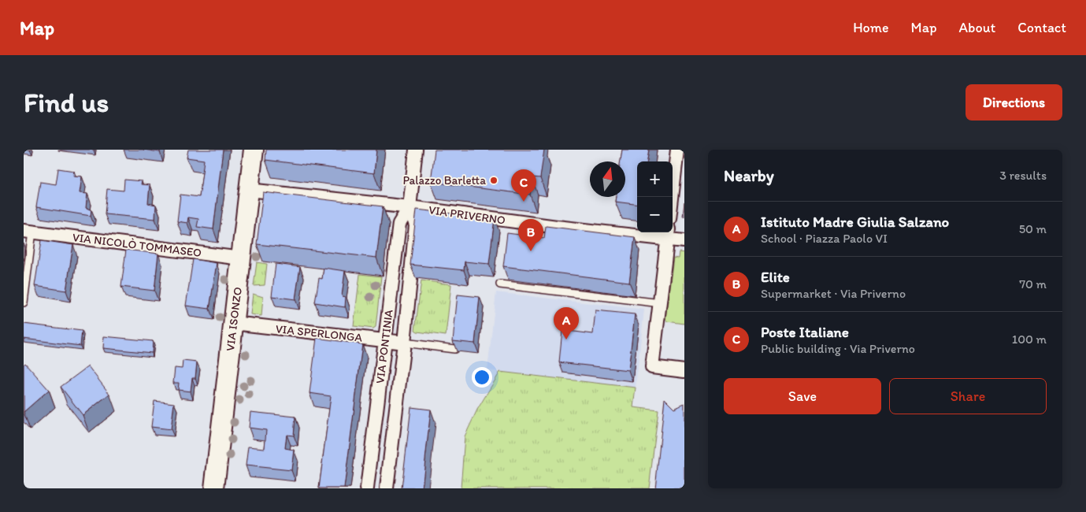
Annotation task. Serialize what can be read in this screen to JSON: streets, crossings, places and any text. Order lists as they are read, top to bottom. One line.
{"streets":{"main road":["VIA ISONZO"],"street":["VIA PRIVERNO","VIA NICOLÒ TOMMASEO","VIA SPERLONGA","VIA PONTINIA"]},"crossings":[["VIA PRIVERNO","VIA ISONZO"],["VIA PRIVERNO","VIA PONTINIA"],["VIA NICOLÒ TOMMASEO","VIA ISONZO"],["VIA ISONZO","VIA SPERLONGA"],["VIA SPERLONGA","VIA PONTINIA"]],"places":["Palazzo Barletta"],"north":"top","page":{"header":"Map","nav":["Home","Map","About","Contact"],"buttons":["Directions",["Save","Share"]],"title":"Find us","heading":["Nearby","3 results"],"map_buttons":["+","−"],"pins":["C","B","A"],"list":[{"mark":"A","name":"Istituto Madre Giulia Salzano","note":"School · Piazza Paolo VI","value":"50 m"},{"mark":"B","name":"Elite","note":"Supermarket · Via Priverno","value":"70 m"},{"mark":"C","name":"Poste Italiane","note":"Public building · Via Priverno","value":"100 m"}]}}
